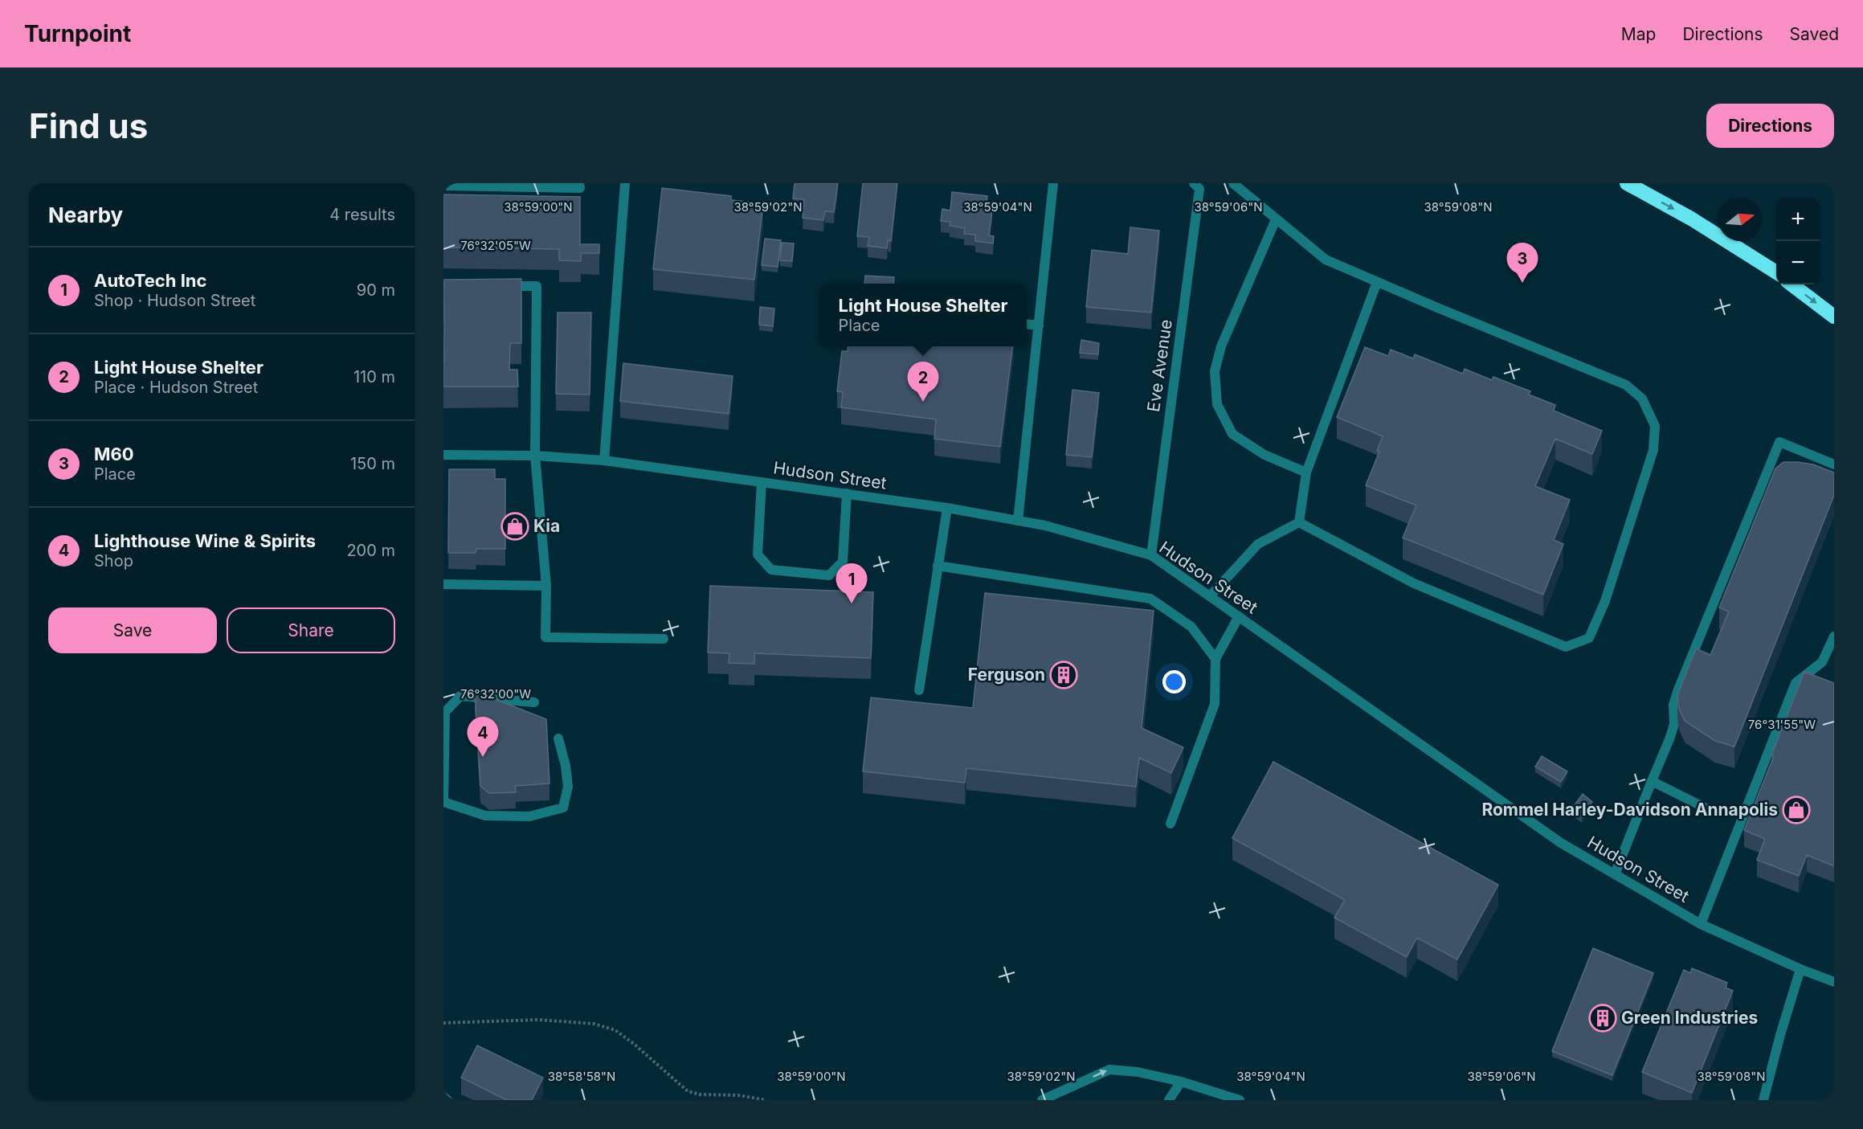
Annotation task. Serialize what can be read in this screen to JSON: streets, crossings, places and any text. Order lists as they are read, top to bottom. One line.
{"streets":{"street":["Eve Avenue","Hudson Street"]},"crossings":[["Eve Avenue","Hudson Street"]],"places":{"shop":["Kia","Rommel Harley-Davidson Annapolis"],"building":["Ferguson","Green Industries"]},"north":"right","page":{"header":"Turnpoint","nav":["Map","Directions","Saved"],"buttons":["Directions",["Save","Share"]],"title":"Find us","heading":["Nearby","4 results"],"map_buttons":["+","−"],"pins":["3","2","1","4"],"list":[{"mark":"1","name":"AutoTech Inc","note":"Shop · Hudson Street","value":"90 m"},{"mark":"2","name":"Light House Shelter","note":"Place · Hudson Street","value":"110 m"},{"mark":"3","name":"M60","note":"Place","value":"150 m"},{"mark":"4","name":"Lighthouse Wine & Spirits","note":"Shop","value":"200 m"}],"popup":["Light House Shelter","Place"]},"coordinates":["38°59'00\"N","38°59'02\"N","38°59'04\"N","38°59'06\"N","38°59'08\"N","76°32'05\"W","76°32'00\"W","76°31'55\"W","38°58'58\"N"]}
